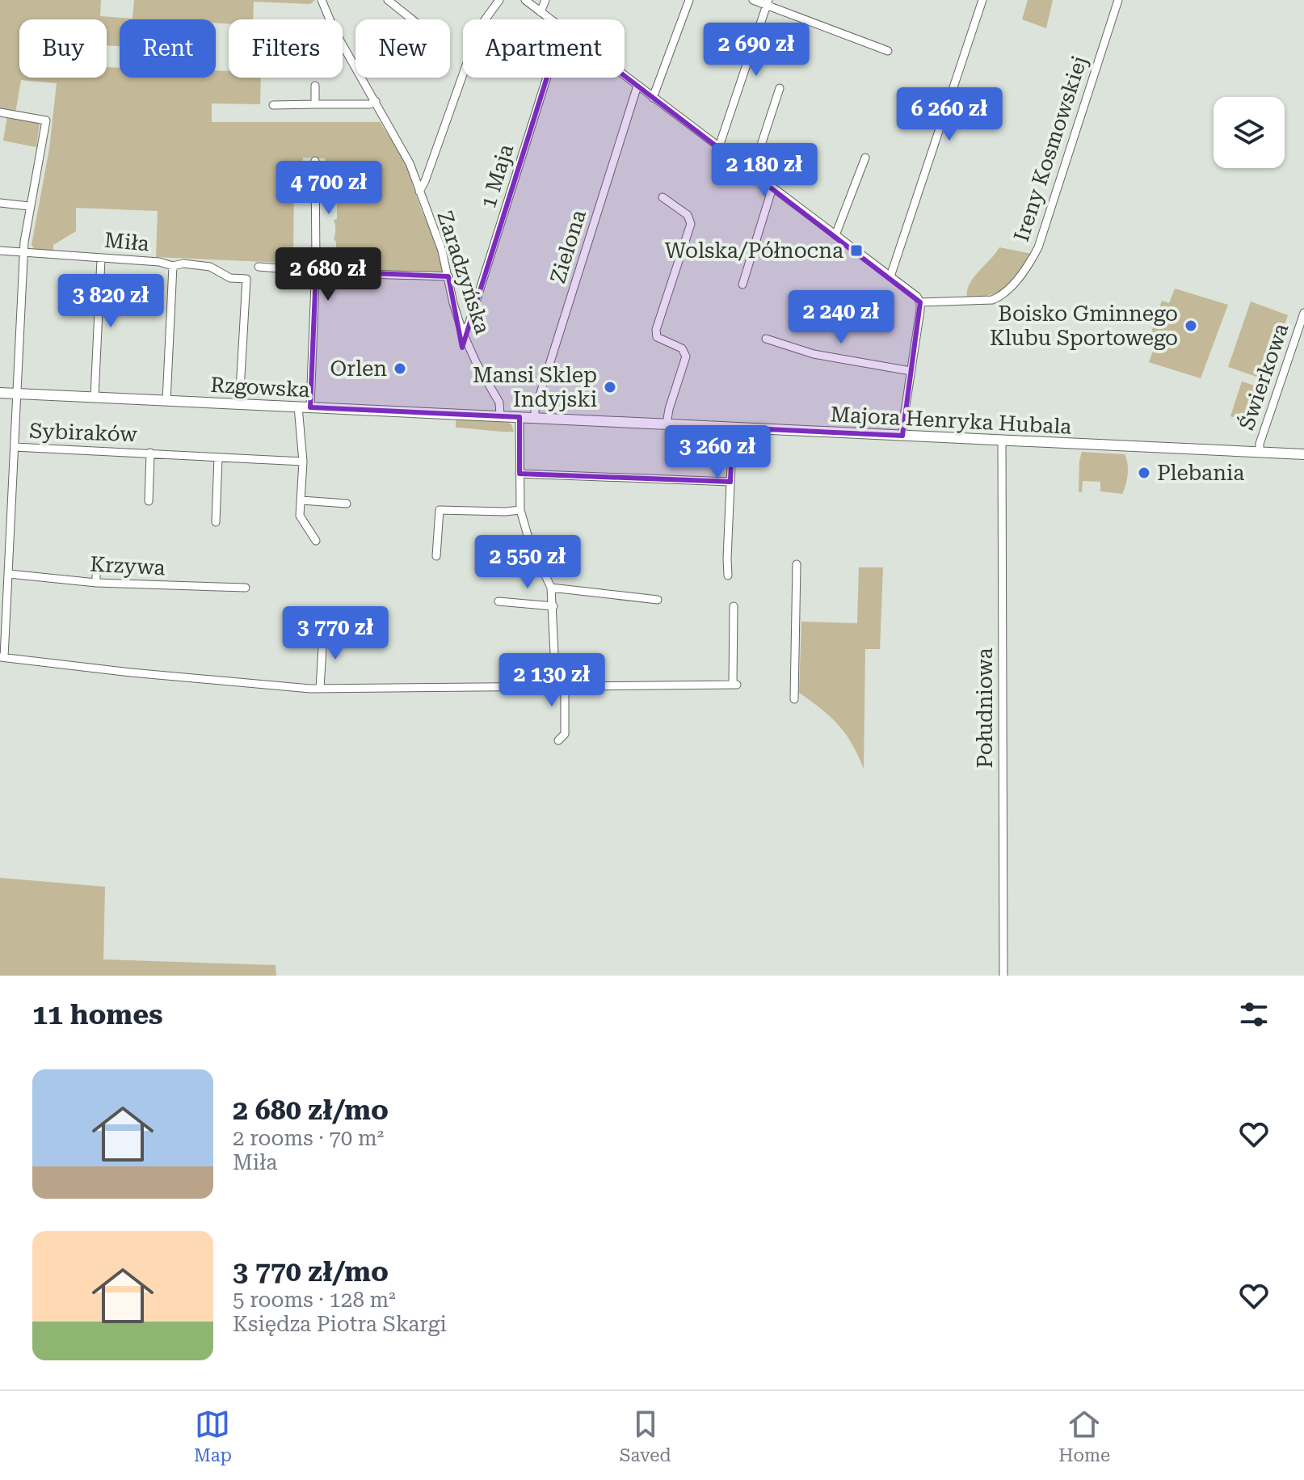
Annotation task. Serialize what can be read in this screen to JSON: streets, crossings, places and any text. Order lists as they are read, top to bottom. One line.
{"streets":{"main road":["Rzgowska","Majora Henryka Hubala"],"street":["Ireny Kosmowskiej","1 Maja","Miła","Zielona","Zaradzyńska","Świerkowa","Sybiraków","Krzywa","Południowa"]},"crossings":[["1 Maja","Zaradzyńska"],["Miła","Rzgowska"],["Zielona","Majora Henryka Hubala"],["Zaradzyńska","Rzgowska"],["Świerkowa","Majora Henryka Hubala"],["Rzgowska","Majora Henryka Hubala"],["Majora Henryka Hubala","Południowa"]],"places":{"transit":["Wolska/Północna"],"other":["Boisko Gminnego Klubu Sportowego","Orlen","Mansi Sklep Indyjski","Plebania"]},"page":{"chip":["Buy","Rent","Filters","New","Apartment"],"price":["2 690 zł","6 260 zł","2 180 zł","4 700 zł","2 680 zł","3 820 zł","2 240 zł","3 260 zł","2 550 zł","3 770 zł","2 130 zł"],"heading":"11 homes","list":[{"name":"2 680 zł/mo","note":"2 rooms · 70 m² · Miła"},{"name":"3 770 zł/mo","note":"5 rooms · 128 m² · Księdza Piotra Skargi"}],"tabs":["Map","Saved","Home"]}}
